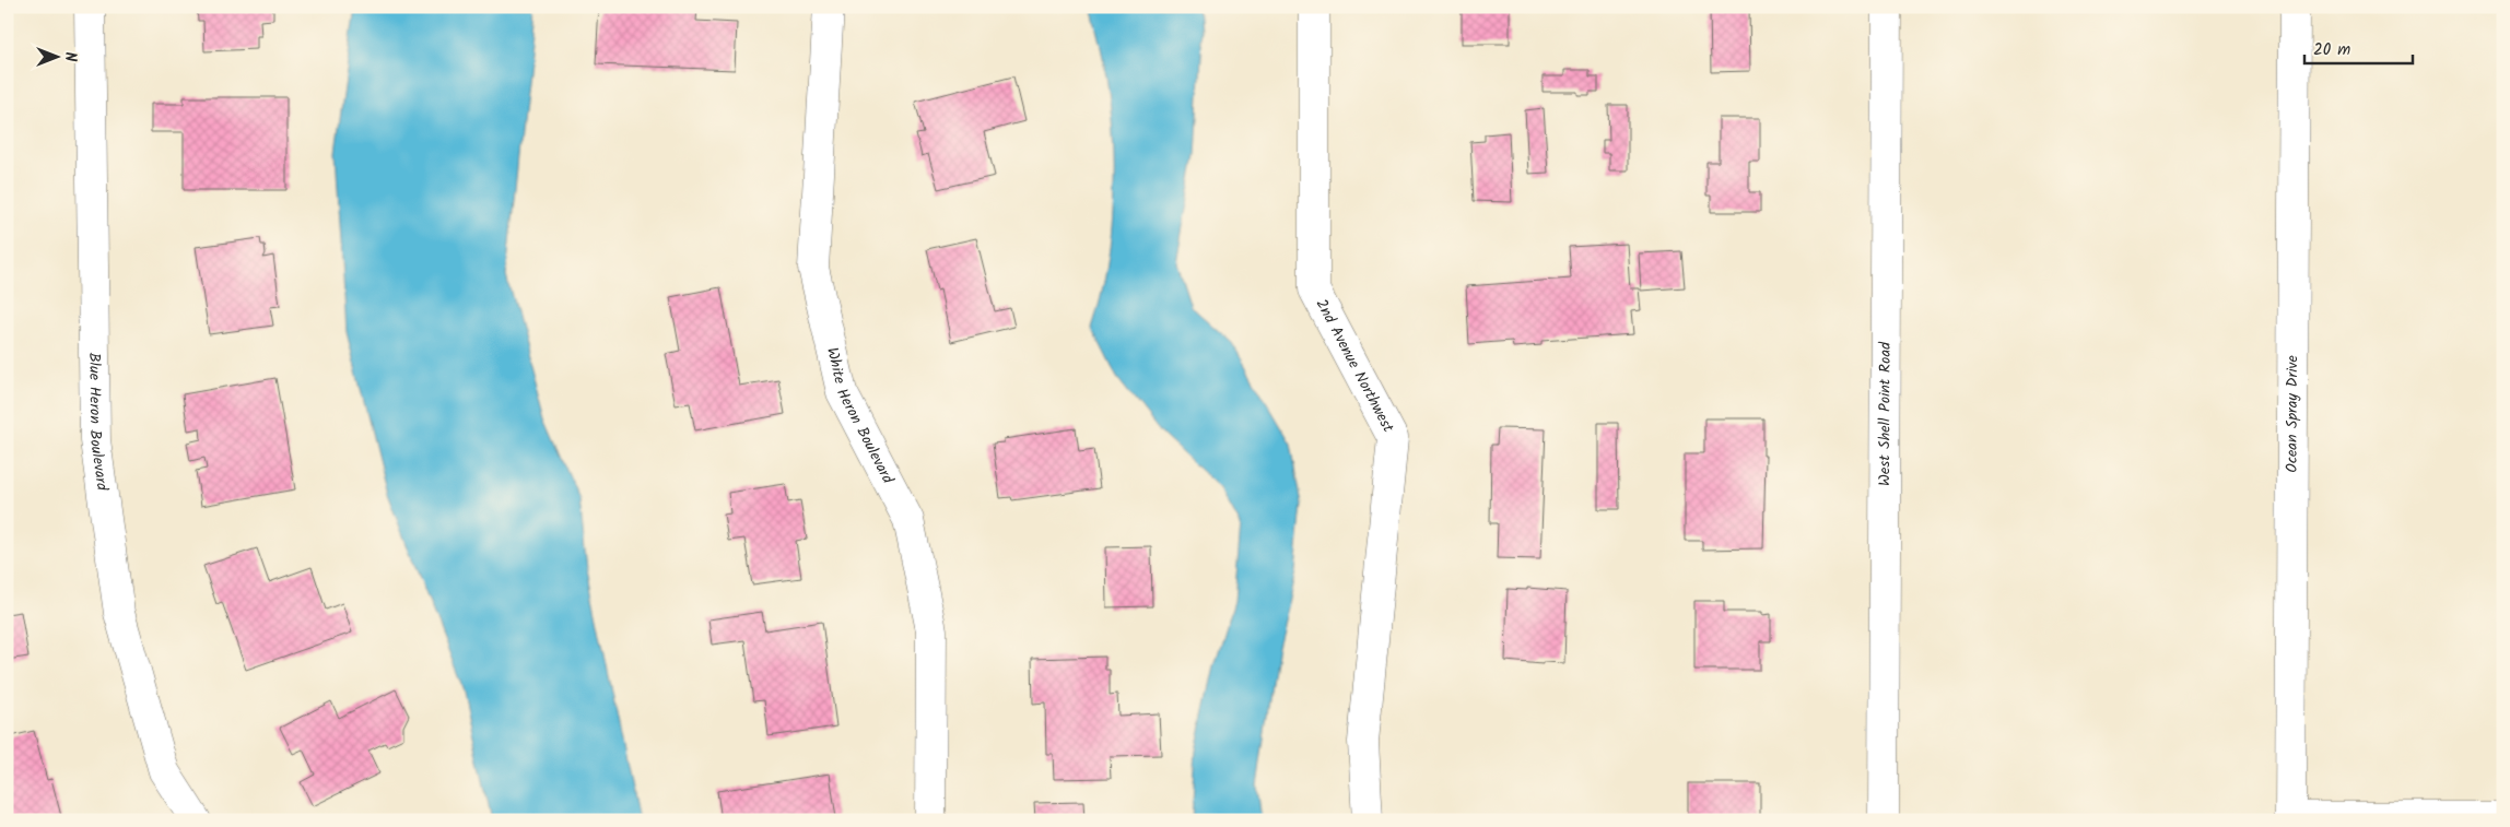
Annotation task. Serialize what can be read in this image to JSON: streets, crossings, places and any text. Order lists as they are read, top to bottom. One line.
{"streets":{"street":["2nd Avenue Northwest","West Shell Point Road","Ocean Spray Drive","White Heron Boulevard","Blue Heron Boulevard"]},"scale_bar":"20 m","north":"right"}
